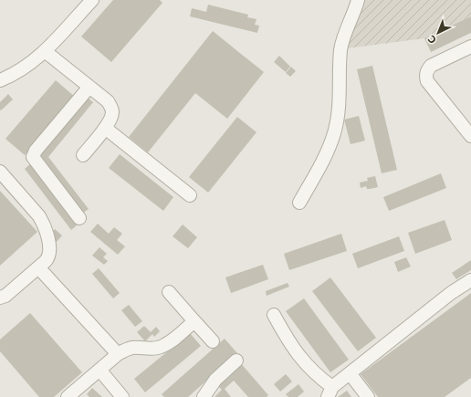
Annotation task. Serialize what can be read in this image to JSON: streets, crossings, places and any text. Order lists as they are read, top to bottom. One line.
{"north":"bottom left"}
